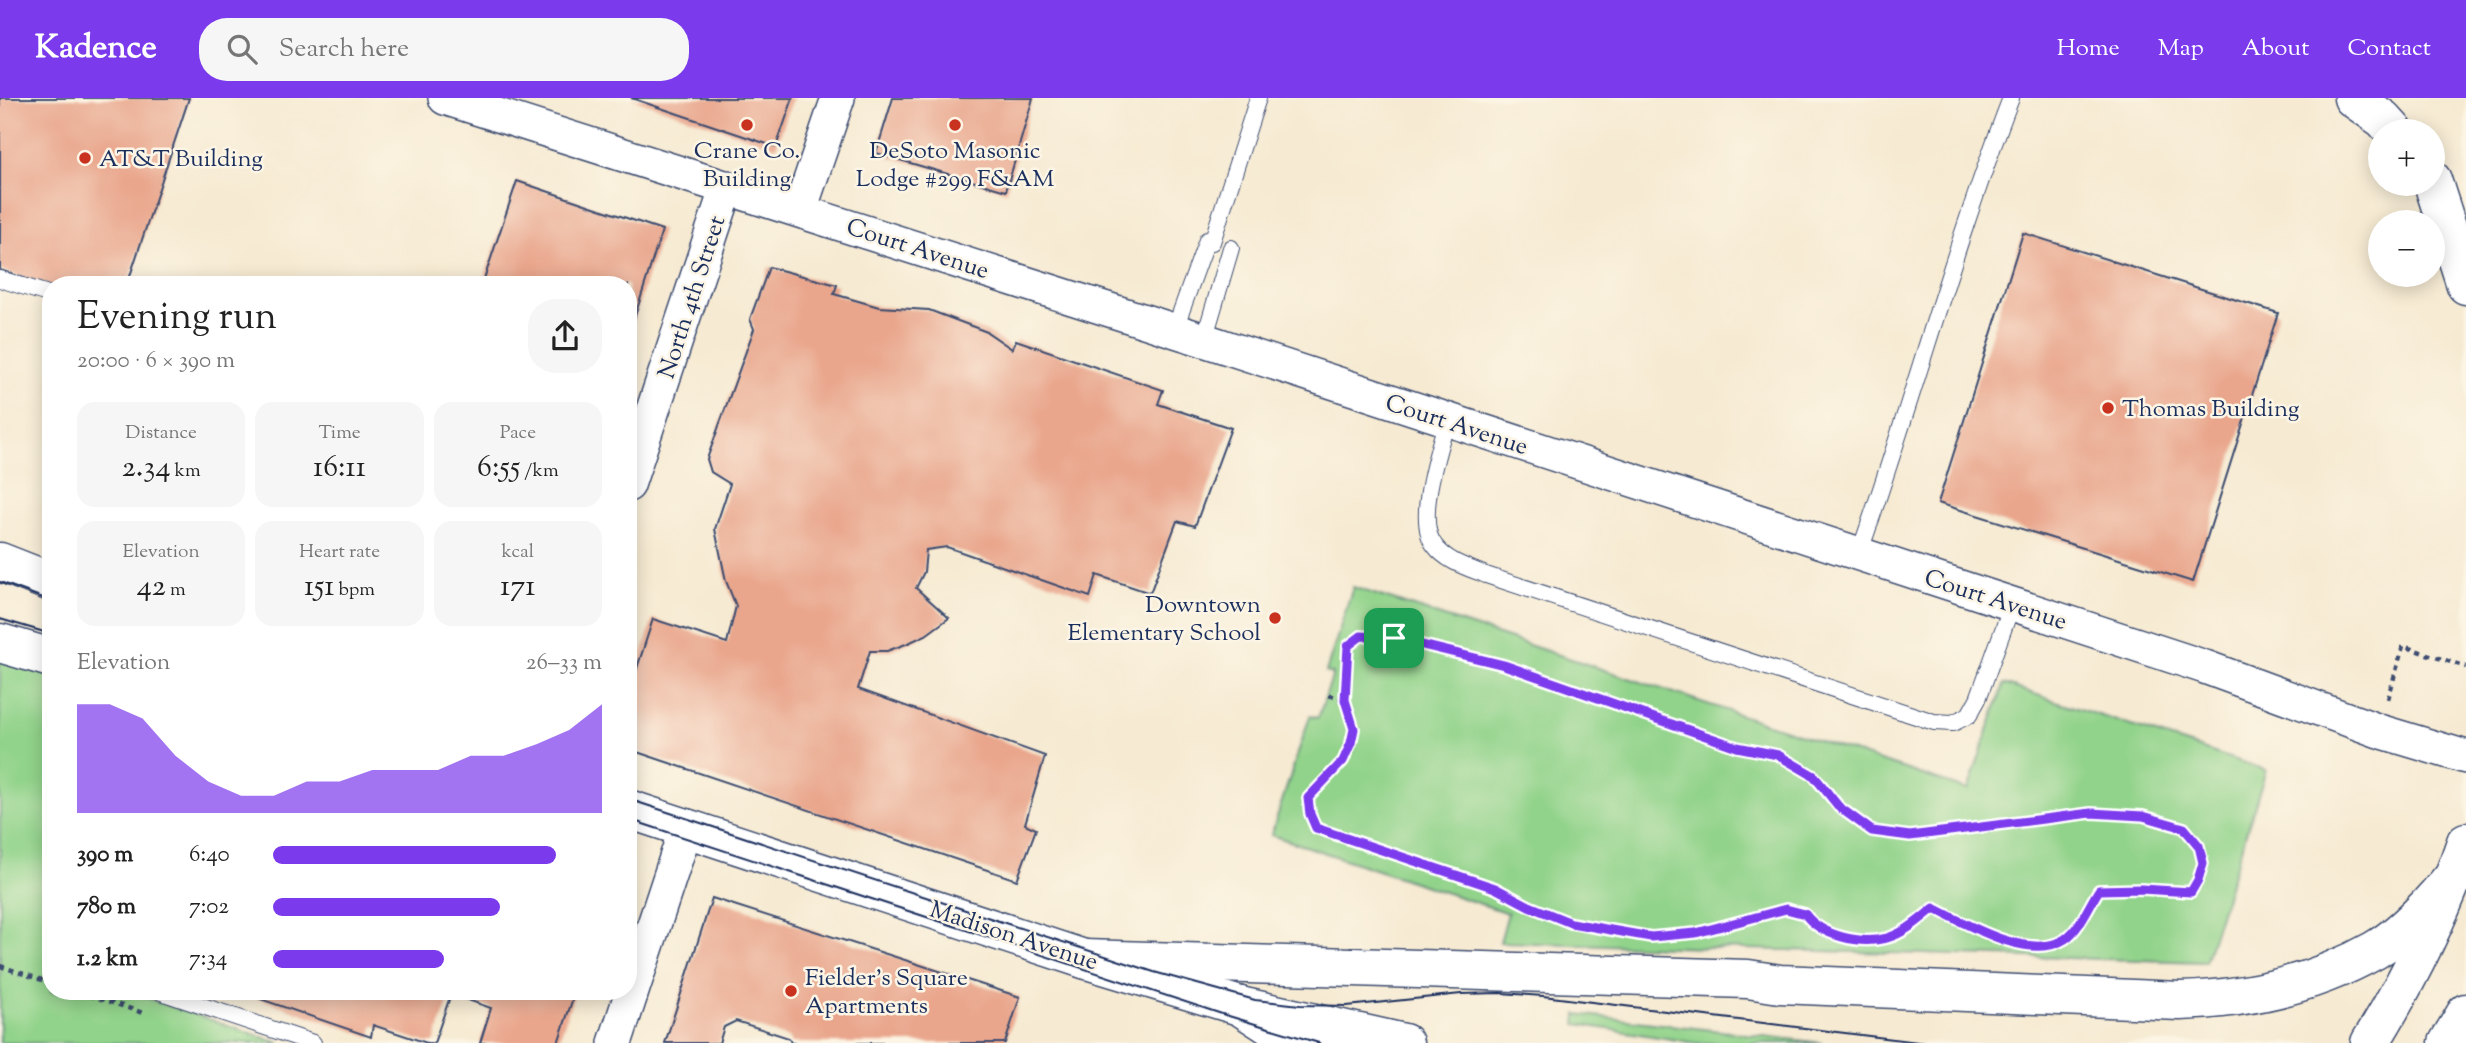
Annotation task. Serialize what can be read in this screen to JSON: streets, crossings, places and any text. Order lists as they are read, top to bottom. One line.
{"streets":{"main road":["Madison Avenue"],"street":["Court Avenue","North 4th Street"]},"crossings":[["Court Avenue","North 4th Street"]],"places":["Crane Co. Building","DeSoto Masonic Lodge #299 F&AM","AT&T Building","Thomas Building","Downtown Elementary School","Fielder's Square Apartments"],"page":{"header":"Kadence","search":"Search here","nav":["Home","Map","About","Contact"],"map_buttons":["+","−"],"heading":["Evening run","20:00 · 6 × 390 m"],"stats":[["Distance","2.34 km"],["Time","16:11"],["Pace","6:55 /km"],["Elevation","42 m"],["Heart rate","151 bpm"],["kcal","171"]],"chart":["Elevation","26–33 m"],"list":[{"name":"390 m","note":"6:40"},{"name":"780 m","note":"7:02"},{"name":"1.2 km","note":"7:34"}]}}
